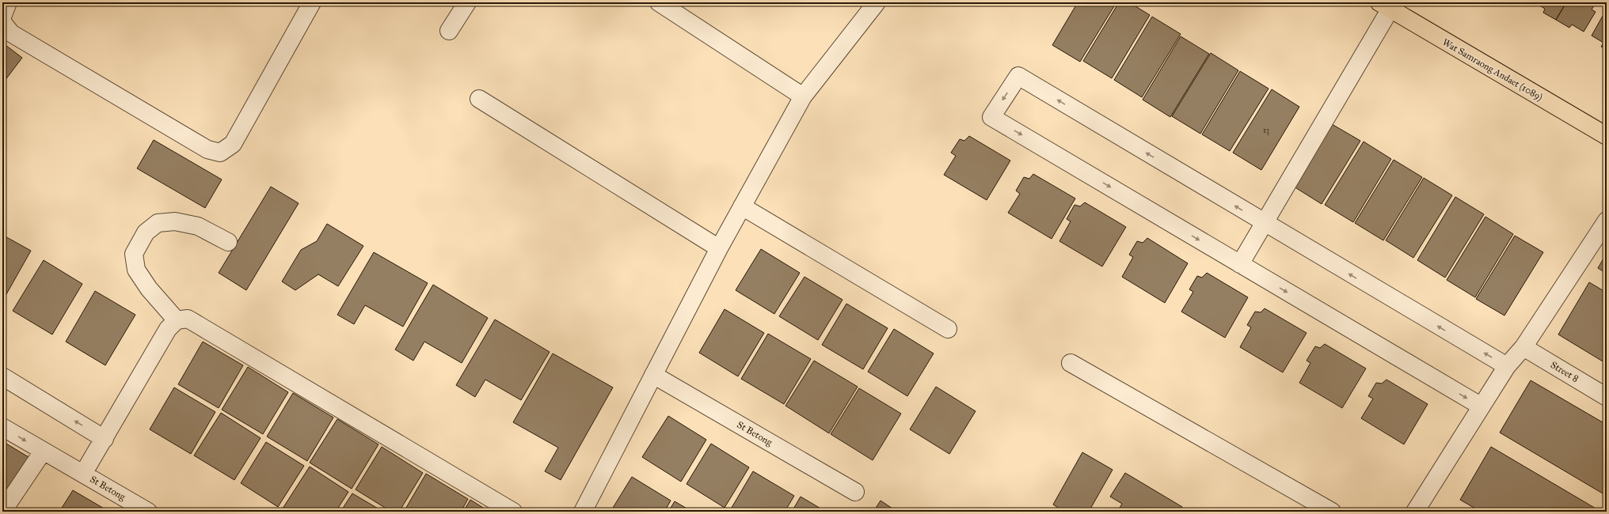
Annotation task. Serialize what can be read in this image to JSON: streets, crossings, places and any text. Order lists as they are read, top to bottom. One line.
{"streets":{"main road":["Wat Samraong Andaet (1089)"],"street":["Street 8","St Betong"]},"house_numbers":["13"]}
